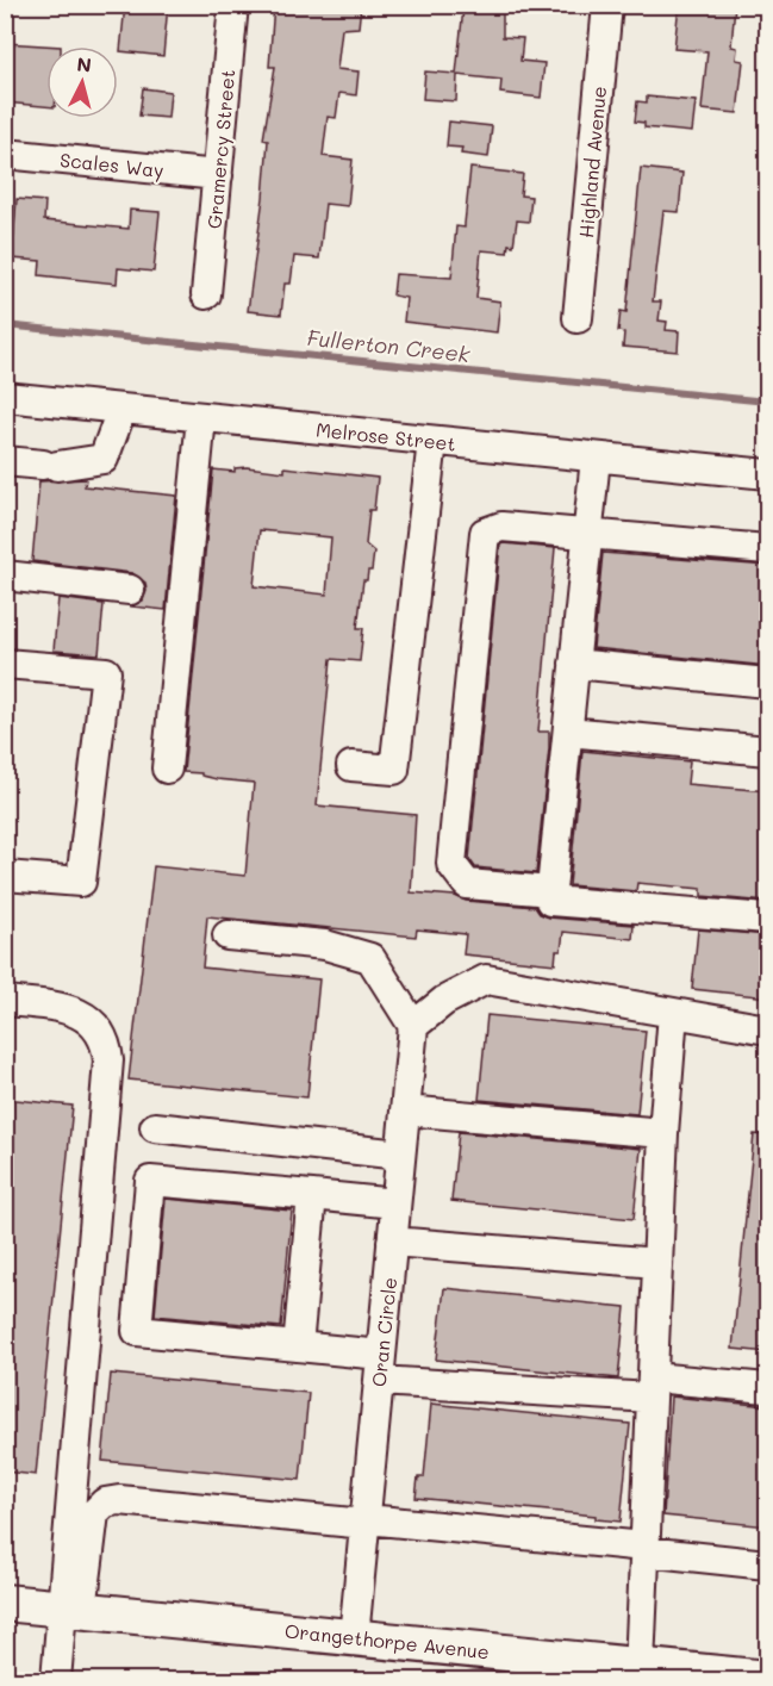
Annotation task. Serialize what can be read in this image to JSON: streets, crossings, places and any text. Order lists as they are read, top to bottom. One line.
{"streets":{"main road":["Orangethorpe Avenue"],"street":["Gramercy Street","Highland Avenue","Scales Way","Melrose Street","Oran Circle"]},"crossings":[["Gramercy Street","Scales Way"],["Oran Circle","Orangethorpe Avenue"]],"water":["Fullerton Creek"],"north":"top"}
